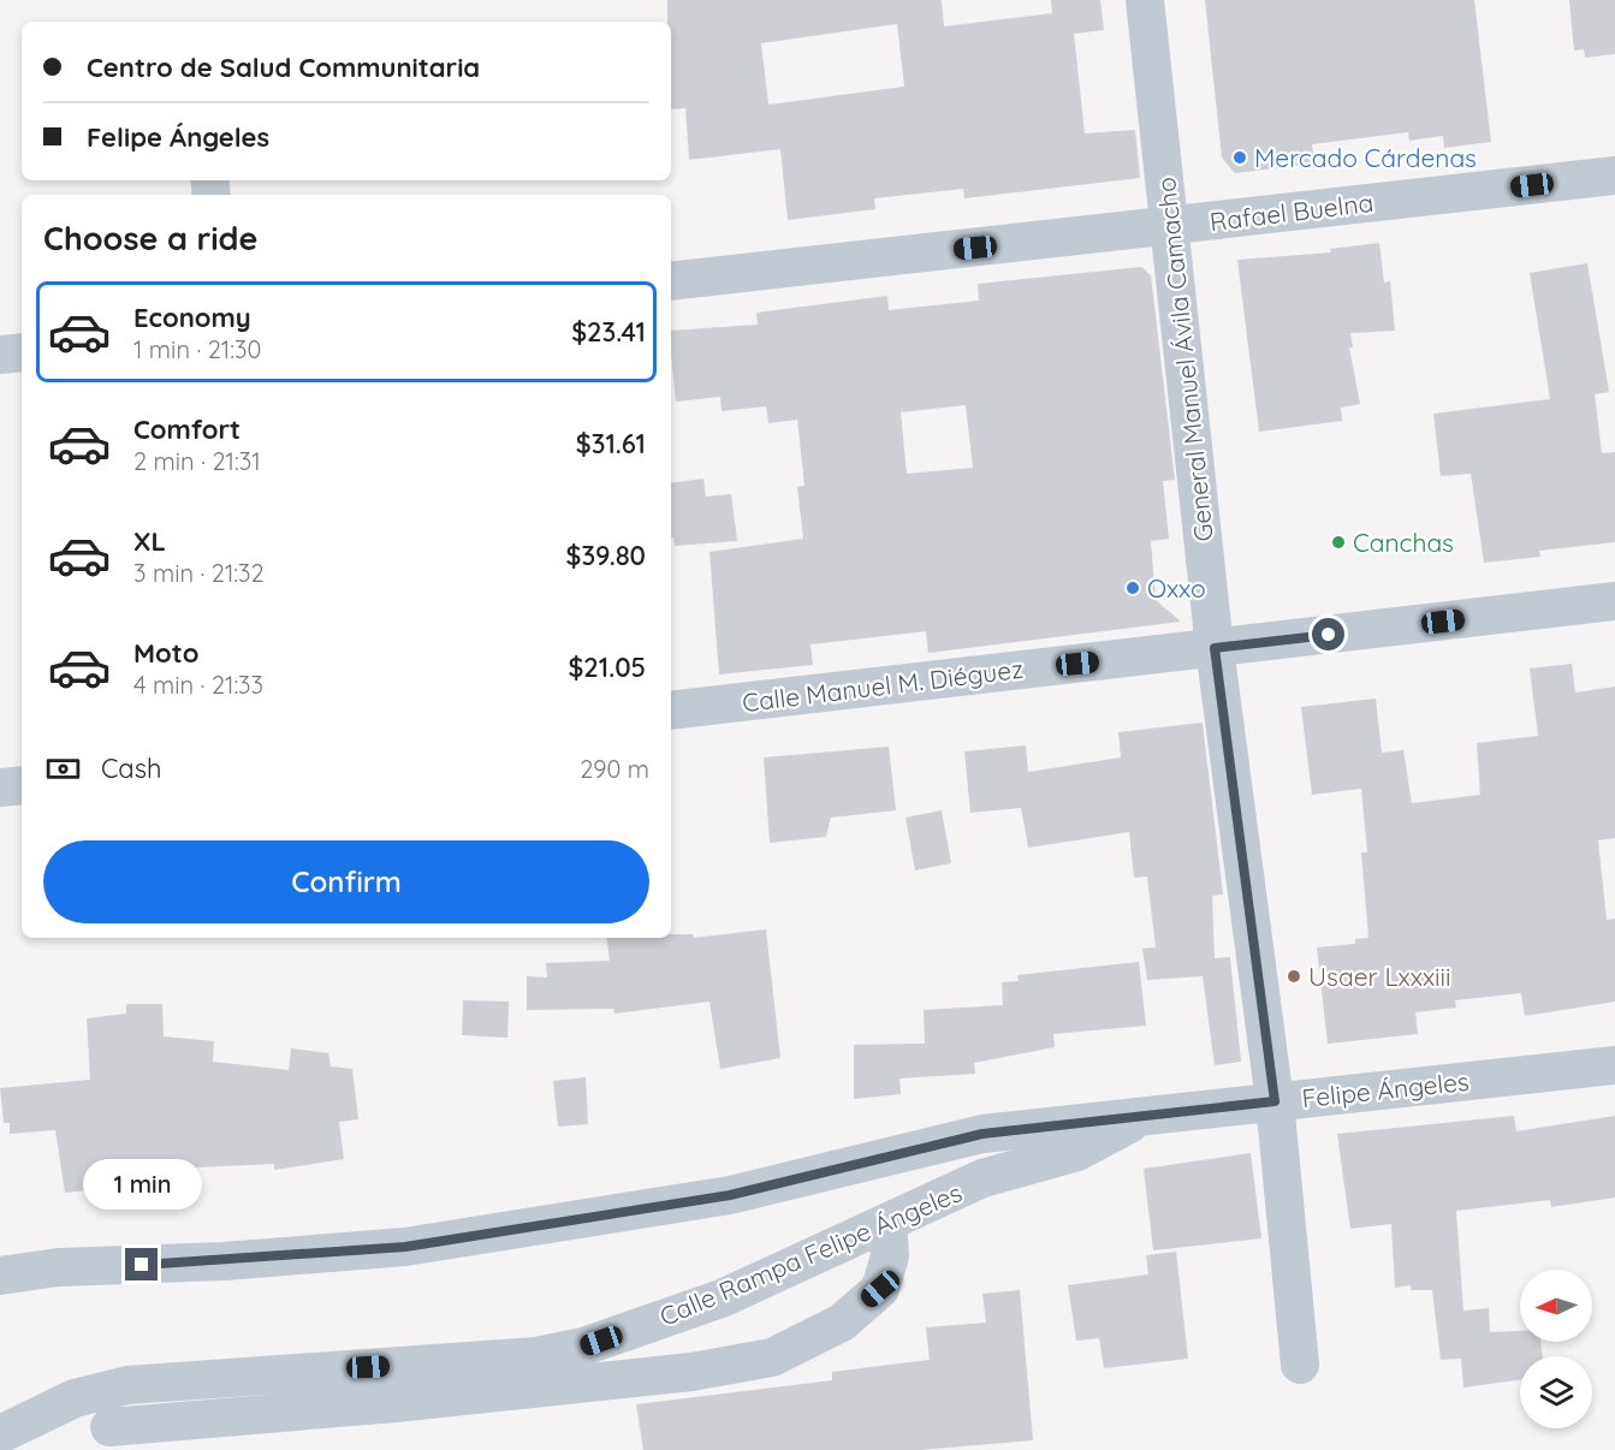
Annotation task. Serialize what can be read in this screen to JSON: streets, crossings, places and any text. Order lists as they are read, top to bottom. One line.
{"streets":{"street":["Rafael Buelna","General Manuel Ávila Camacho","Calle Manuel M. Diéguez","Felipe Ángeles","Calle Rampa Felipe Ángeles"]},"crossings":[["Rafael Buelna","General Manuel Ávila Camacho"],["General Manuel Ávila Camacho","Calle Manuel M. Diéguez"],["General Manuel Ávila Camacho","Felipe Ángeles"],["Felipe Ángeles","Calle Rampa Felipe Ángeles"]],"places":["Mercado Cárdenas","Canchas","Oxxo","Usaer Lxxxiii"],"north":"left","page":{"banner":["Centro de Salud Communitaria","Felipe Ángeles"],"heading":"Choose a ride","list":[{"name":"Economy","note":"1 min · 21:30","value":"$23.41"},{"name":"Comfort","note":"2 min · 21:31","value":"$31.61"},{"name":"XL","note":"3 min · 21:32","value":"$39.80"},{"name":"Moto","note":"4 min · 21:33","value":"$21.05"}],"pay":["Cash","290 m"],"buttons":"Confirm","bubble":"1 min"}}
